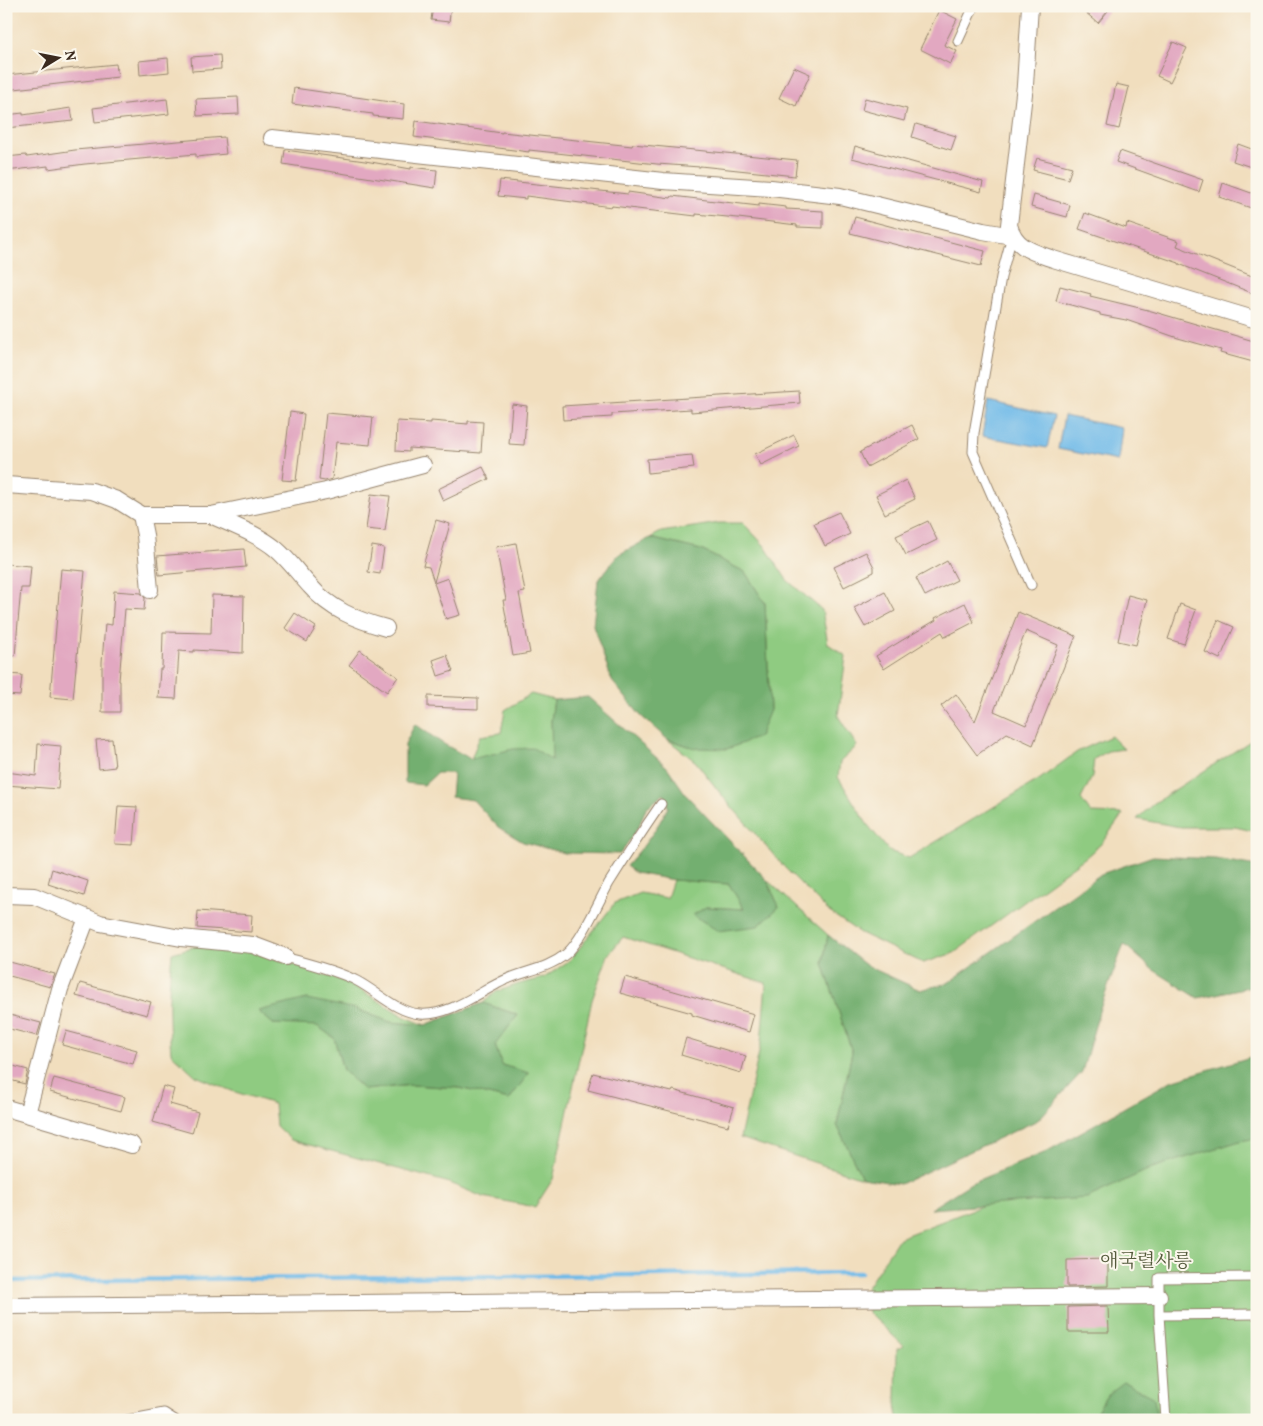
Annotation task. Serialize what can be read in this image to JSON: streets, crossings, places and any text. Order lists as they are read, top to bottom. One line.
{"parks":["애국렬사릉"],"north":"right"}
